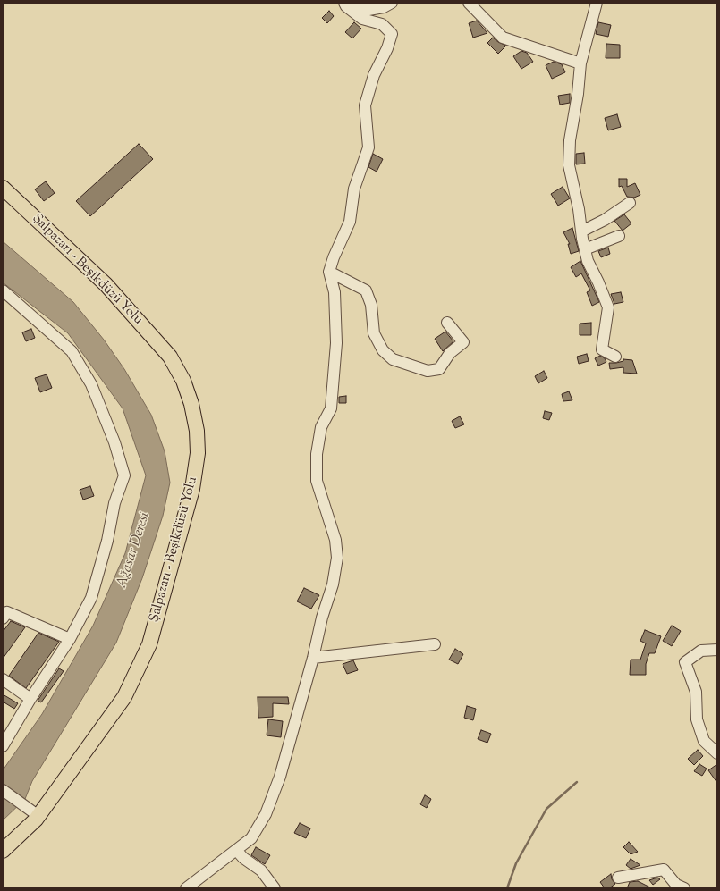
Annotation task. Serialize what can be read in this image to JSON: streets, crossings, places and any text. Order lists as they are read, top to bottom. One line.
{"streets":{"main road":["Şalpazarı - Beşikdüzü Yolu"]},"water":["Ağasar Deresi"]}
